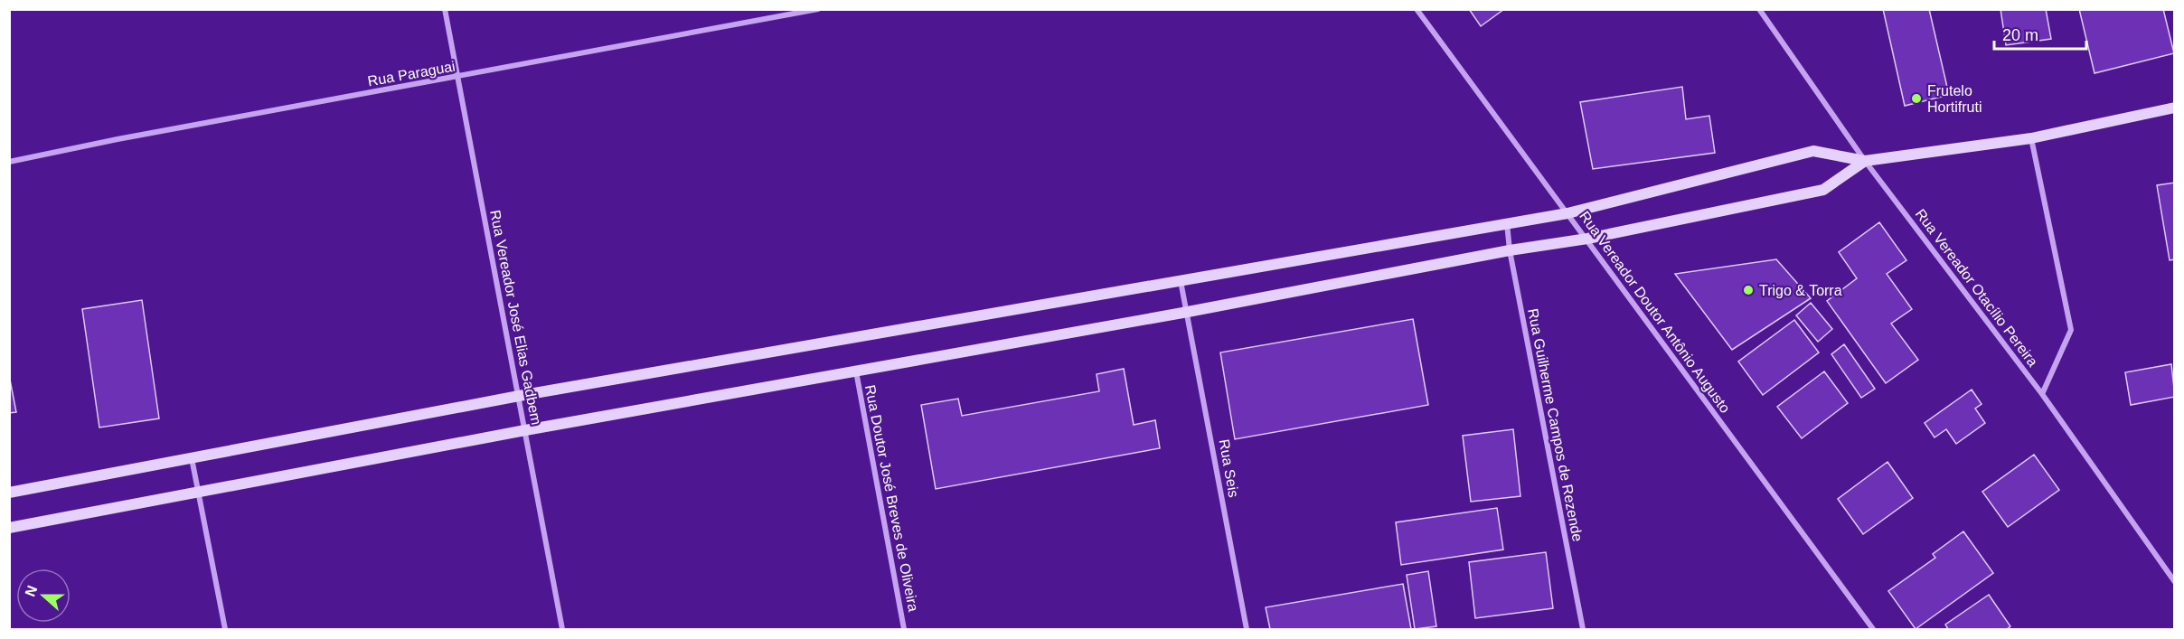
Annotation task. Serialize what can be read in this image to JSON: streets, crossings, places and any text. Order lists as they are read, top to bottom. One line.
{"streets":{"street":["Rua Paraguai","Rua Vereador Otacílio Pereira","Rua Vereador Doutor Antônio Augusto","Rua Vereador José Elias Gadbem","Rua Guilherme Campos de Rezende","Rua Seis","Rua Doutor José Breves de Oliveira"]},"crossings":[["Rua Paraguai","Rua Vereador José Elias Gadbem"]],"places":["Frutelo Hortifruti","Trigo & Torra"],"scale_bar":"20 m","north":"left"}
